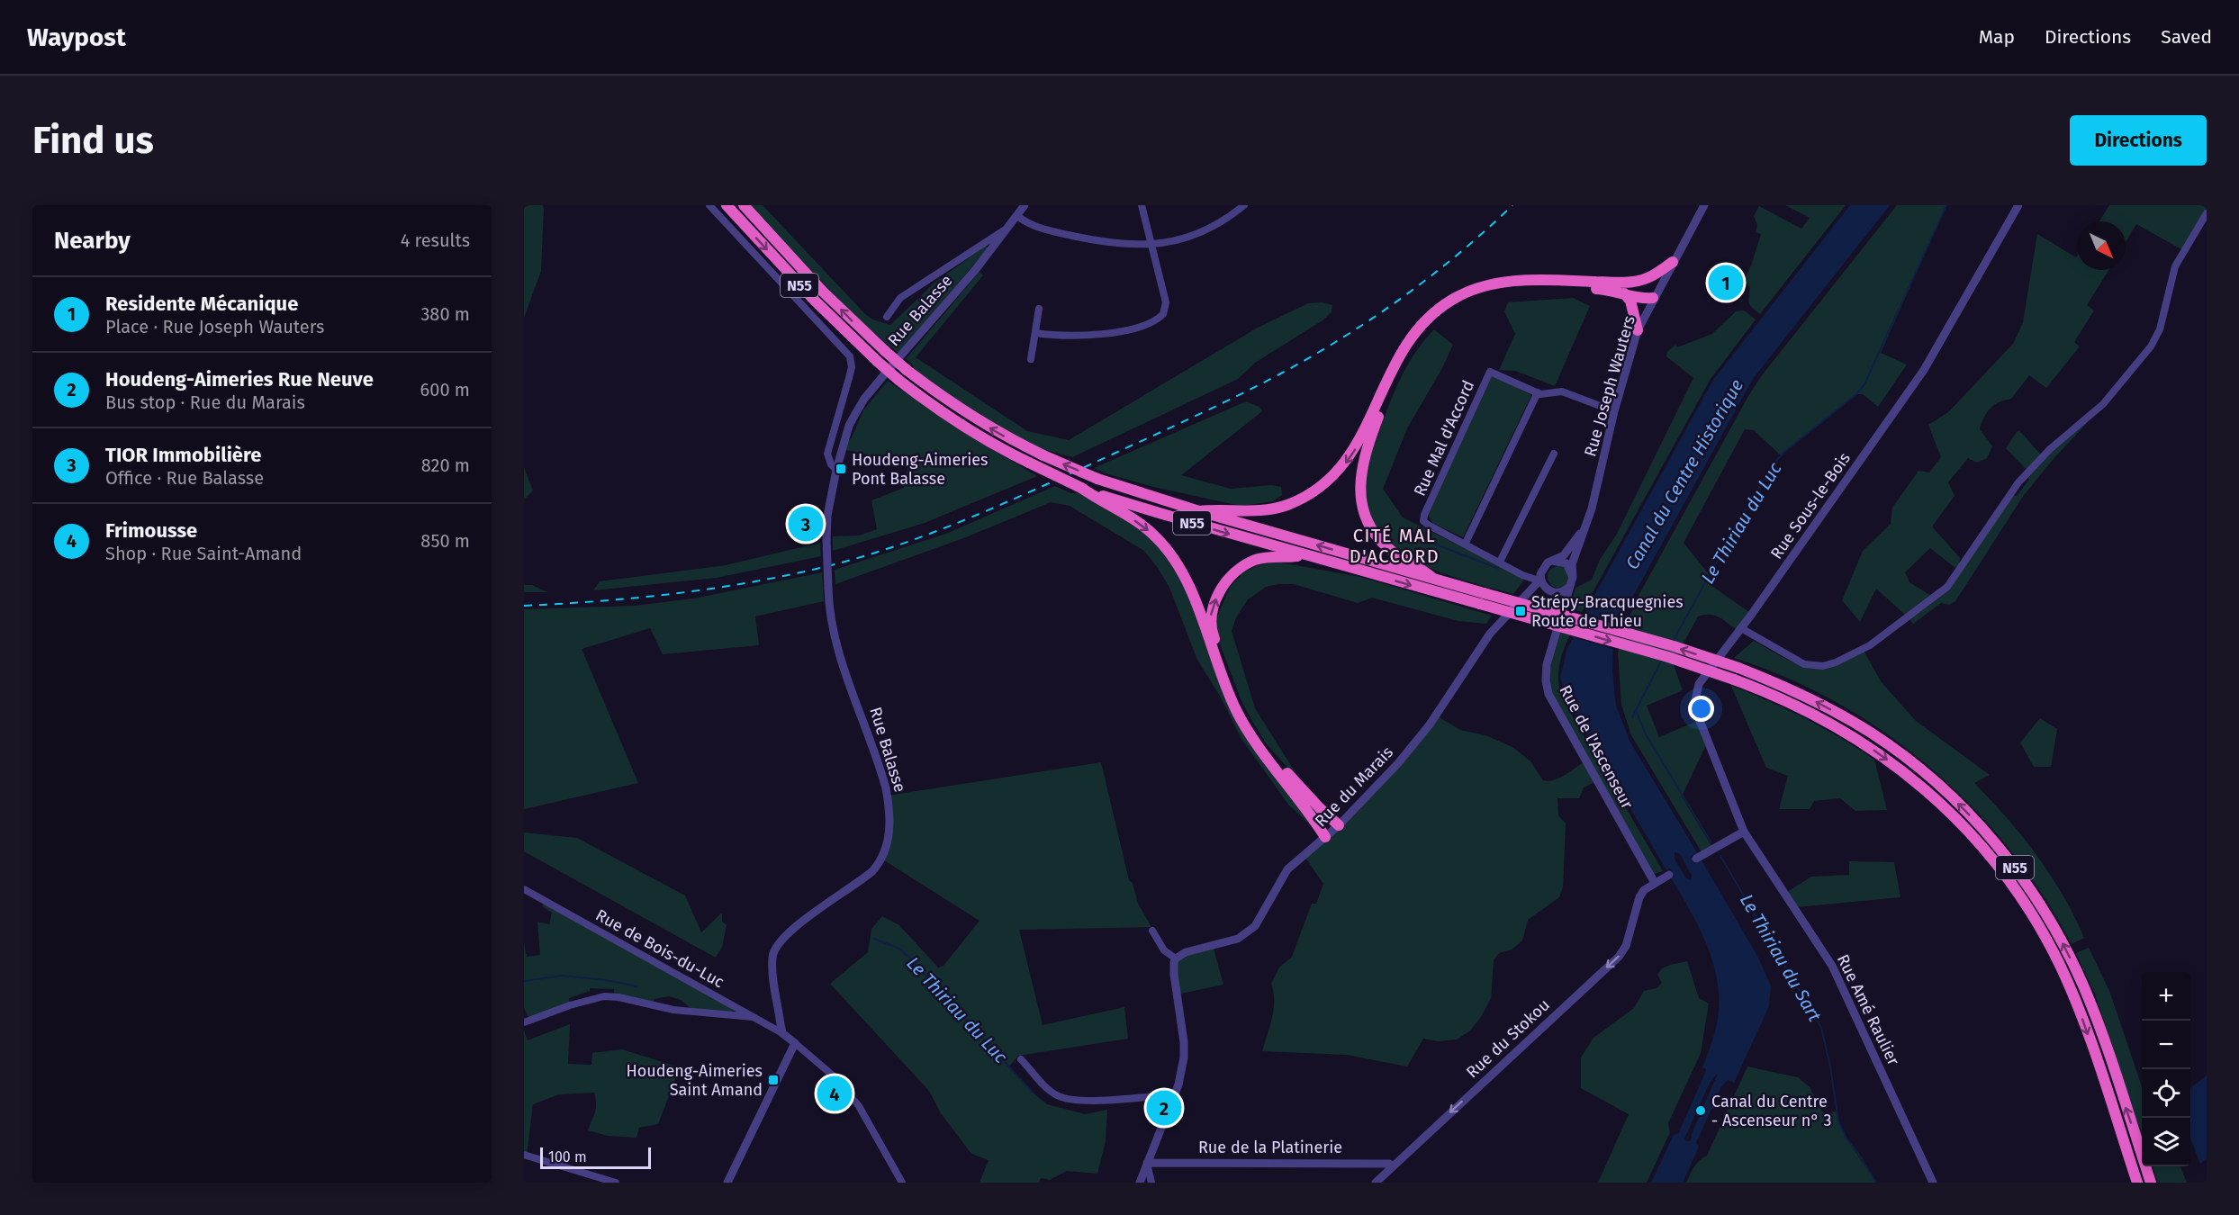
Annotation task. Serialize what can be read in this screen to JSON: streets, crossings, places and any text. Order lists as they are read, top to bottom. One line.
{"streets":{"highway":["N55"],"street":["Rue Balasse","Rue Joseph Wauters","Rue Mal d'Accord","Rue Sous-le-Bois","Rue de l'Ascenseur","Rue du Marais","Rue de Bois-du-Luc","Rue Amé Raulier","Rue du Stokou","Rue de la Platinerie"]},"crossings":[["Rue Balasse","Rue de Bois-du-Luc"],["Rue Joseph Wauters","Rue Mal d'Accord"],["Rue Joseph Wauters","Rue de l'Ascenseur"],["Rue Joseph Wauters","Rue du Marais"],["Rue Sous-le-Bois","Rue Amé Raulier"],["Rue de l'Ascenseur","Rue du Marais"],["Rue de l'Ascenseur","Rue du Stokou"],["Rue du Stokou","Rue de la Platinerie"]],"one_way":["Rue du Stokou"],"districts":["CITÉ MAL D'ACCORD"],"water":["Canal du Centre Historique","Le Thiriau du Luc","Le Thiriau du Sart"],"places":{"transit":["Houdeng-Aimeries Pont Balasse","Strépy-Bracquegnies Route de Thieu","Houdeng-Aimeries Saint Amand"],"other":["Canal du Centre - Ascenseur n° 3"]},"scale_bar":"100 m","north":"bottom right","page":{"header":"Waypost","nav":["Map","Directions","Saved"],"buttons":"Directions","title":"Find us","heading":["Nearby","4 results"],"pins":["1","3","4","2"],"list":[{"mark":"1","name":"Residente Mécanique","note":"Place · Rue Joseph Wauters","value":"380 m"},{"mark":"2","name":"Houdeng-Aimeries Rue Neuve","note":"Bus stop · Rue du Marais","value":"600 m"},{"mark":"3","name":"TIOR Immobilière","note":"Office · Rue Balasse","value":"820 m"},{"mark":"4","name":"Frimousse","note":"Shop · Rue Saint-Amand","value":"850 m"}],"map_buttons":["+","−"],"scale":"100 m"}}
